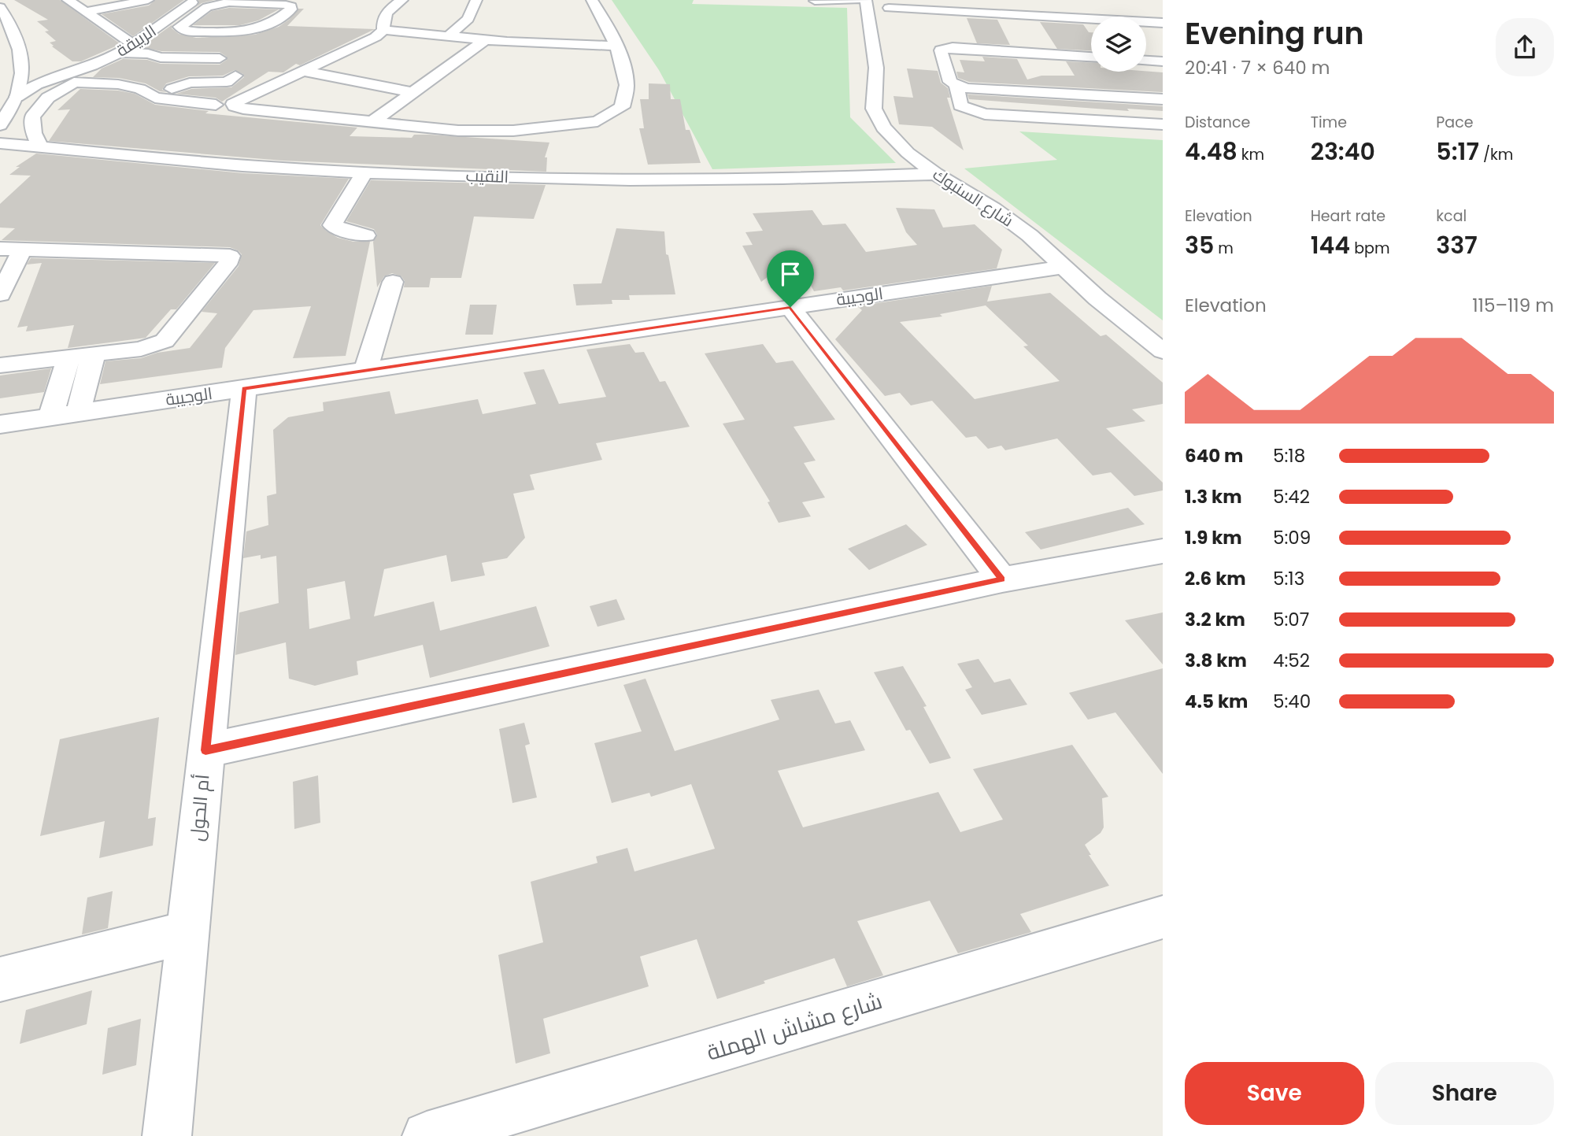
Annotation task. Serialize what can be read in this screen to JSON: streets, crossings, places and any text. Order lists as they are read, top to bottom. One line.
{"streets":{"street":["الربيقة","النقيب","شارع السنبوك","الوجيبة","أم الحول","شارع مشاش الهملة"]},"crossings":[["النقيب","شارع السنبوك"],["شارع السنبوك","الوجيبة"],["الوجيبة","أم الحول"]],"page":{"heading":["Evening run","20:41 · 7 × 640 m"],"stats":[["Distance","4.48 km"],["Time","23:40"],["Pace","5:17 /km"],["Elevation","35 m"],["Heart rate","144 bpm"],["kcal","337"]],"chart":["Elevation","115–119 m"],"list":[{"name":"640 m","note":"5:18"},{"name":"1.3 km","note":"5:42"},{"name":"1.9 km","note":"5:09"},{"name":"2.6 km","note":"5:13"},{"name":"3.2 km","note":"5:07"},{"name":"3.8 km","note":"4:52"},{"name":"4.5 km","note":"5:40"}],"buttons":["Save","Share"]}}
